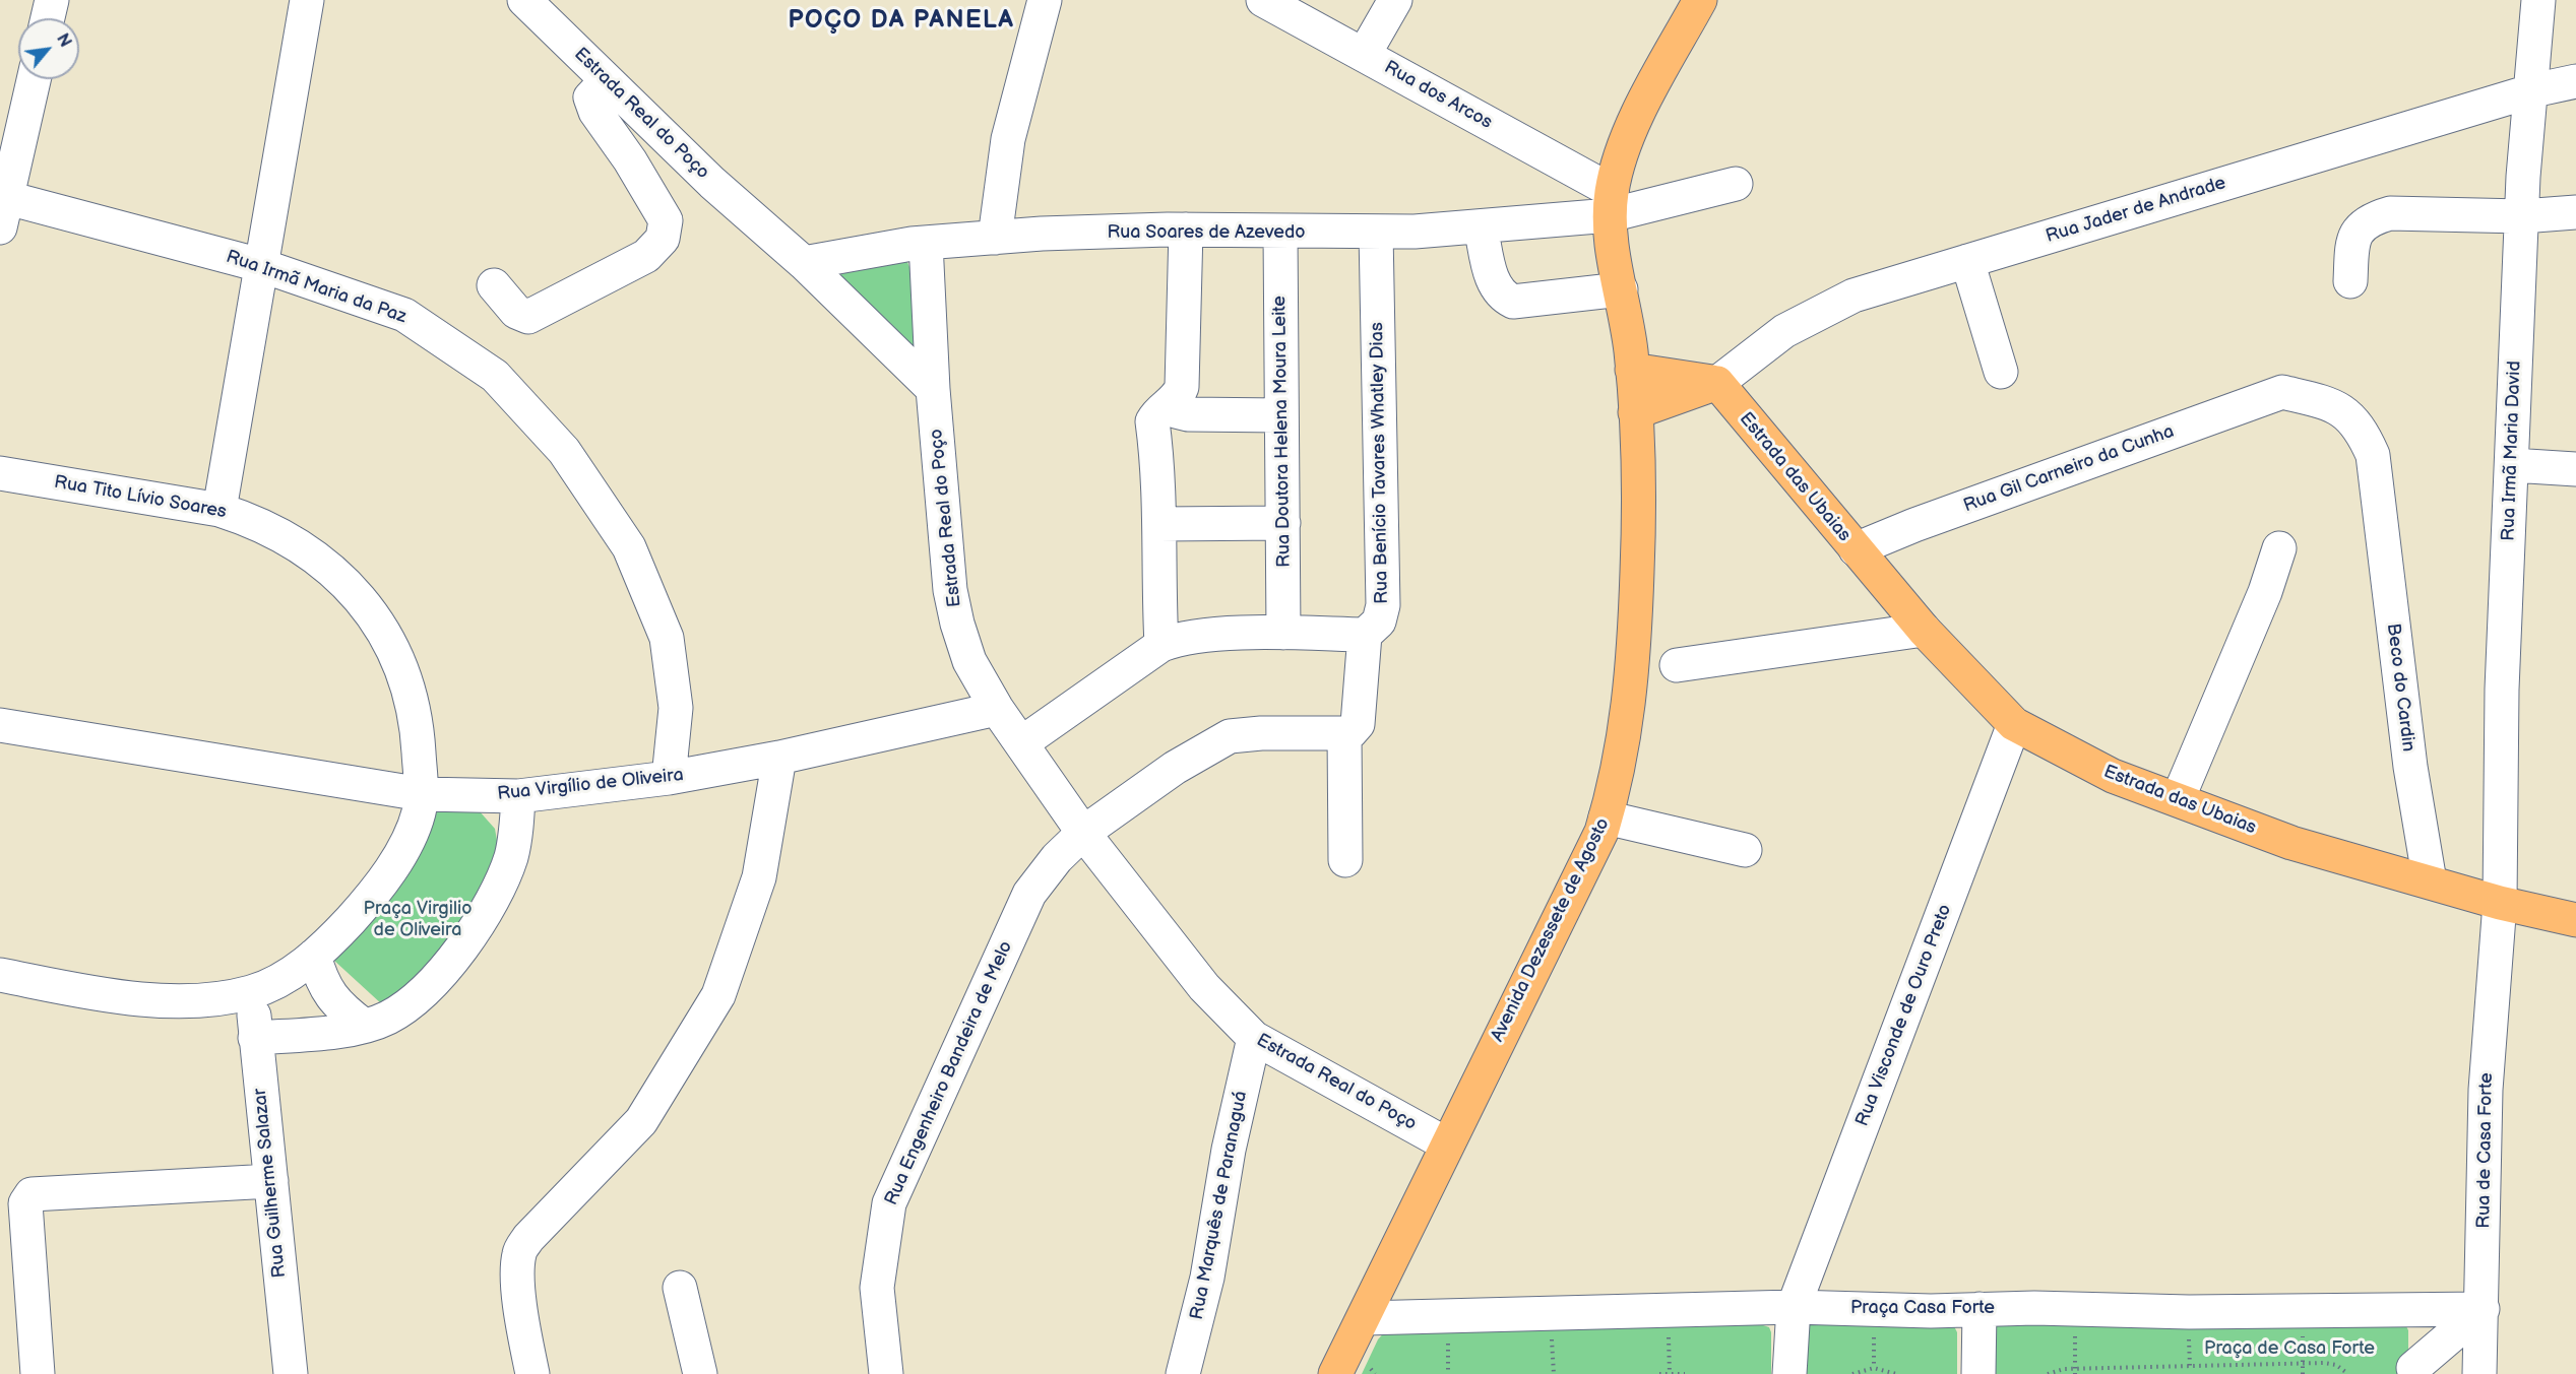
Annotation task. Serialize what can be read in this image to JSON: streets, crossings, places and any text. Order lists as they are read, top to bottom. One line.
{"streets":{"main road":["Rua Jader de Andrade","Estrada das Ubaias","Avenida Dezessete de Agosto"],"street":["Rua dos Arcos","Estrada Real do Poço","Rua Soares de Azevedo","Rua Irmã Maria da Paz","Rua Doutora Helena Moura Leite","Rua Irmã Maria David","Rua Benício Tavares Whatley Dias","Rua Gil Carneiro da Cunha","Rua Tito Lívio Soares","Beco do Cardin","Rua Virgílio de Oliveira","Rua Visconde de Ouro Preto","Rua Engenheiro Bandeira de Melo","Rua de Casa Forte","Rua Guilherme Salazar","Rua Marquês de Paranaguá","Praça Casa Forte"]},"crossings":[["Rua dos Arcos","Rua Soares de Azevedo"],["Rua dos Arcos","Avenida Dezessete de Agosto"],["Estrada Real do Poço","Rua Soares de Azevedo"],["Estrada Real do Poço","Rua Virgílio de Oliveira"],["Estrada Real do Poço","Avenida Dezessete de Agosto"],["Estrada Real do Poço","Rua Engenheiro Bandeira de Melo"],["Estrada Real do Poço","Rua Marquês de Paranaguá"],["Rua Jader de Andrade","Rua Irmã Maria David"],["Rua Jader de Andrade","Estrada das Ubaias"],["Rua Jader de Andrade","Avenida Dezessete de Agosto"],["Rua Soares de Azevedo","Rua Doutora Helena Moura Leite"],["Rua Soares de Azevedo","Rua Benício Tavares Whatley Dias"],["Rua Soares de Azevedo","Avenida Dezessete de Agosto"],["Rua Irmã Maria da Paz","Rua Virgílio de Oliveira"],["Rua Irmã Maria David","Estrada das Ubaias"],["Rua Irmã Maria David","Rua de Casa Forte"],["Rua Gil Carneiro da Cunha","Estrada das Ubaias"],["Rua Gil Carneiro da Cunha","Beco do Cardin"],["Estrada das Ubaias","Beco do Cardin"],["Estrada das Ubaias","Rua Visconde de Ouro Preto"],["Estrada das Ubaias","Rua de Casa Forte"],["Rua Tito Lívio Soares","Rua Virgílio de Oliveira"],["Rua Tito Lívio Soares","Rua Guilherme Salazar"],["Avenida Dezessete de Agosto","Praça Casa Forte"],["Rua Visconde de Ouro Preto","Praça Casa Forte"],["Rua de Casa Forte","Praça Casa Forte"]],"districts":["POÇO DA PANELA"],"parks":["Praça Virgilio de Oliveira","Praça de Casa Forte"],"north":"top right"}
